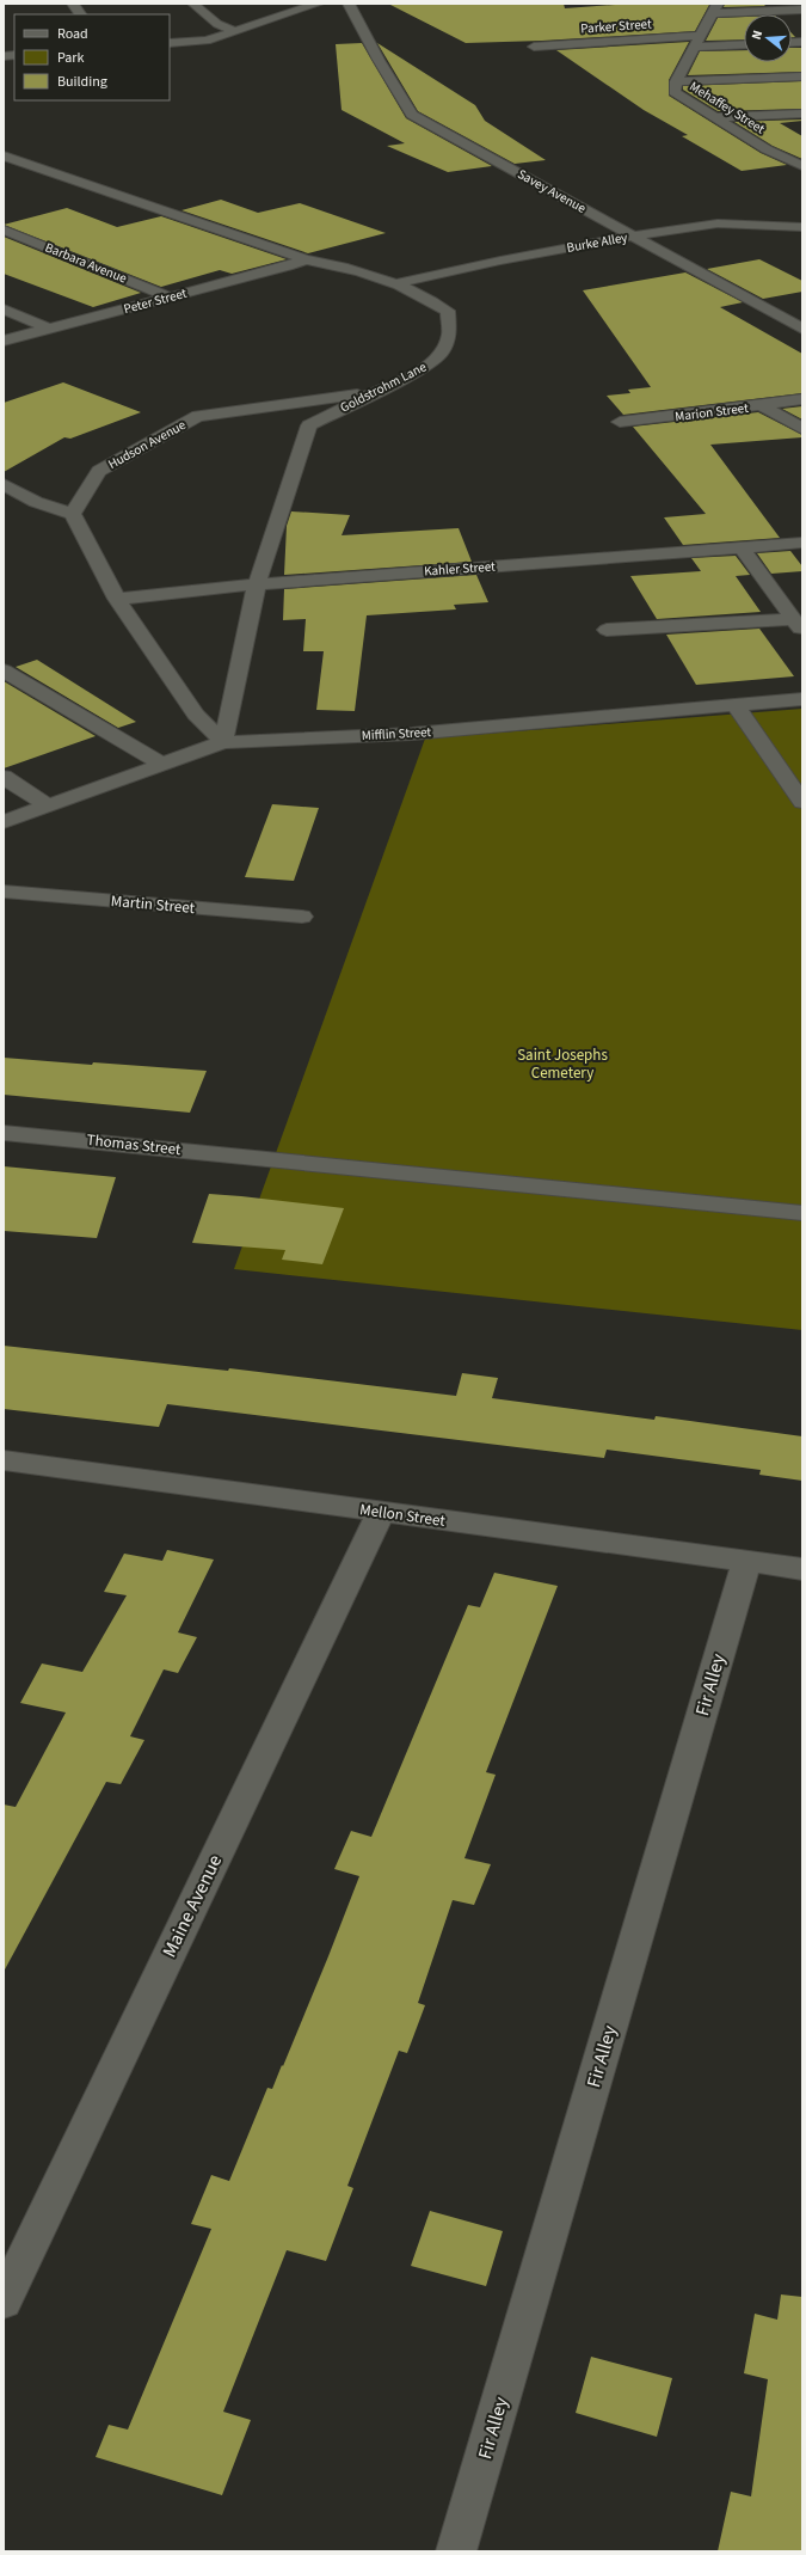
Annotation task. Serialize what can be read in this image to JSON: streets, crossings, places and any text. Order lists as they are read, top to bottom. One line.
{"streets":{"street":["Parker Street","Mehaffey Street","Savey Avenue","Burke Alley","Barbara Avenue","Peter Street","Goldstrohm Lane","Marion Street","Hudson Avenue","Kahler Street","Mifflin Street","Martin Street","Thomas Street","Mellon Street","Fir Alley","Maine Avenue"]},"crossings":[["Parker Street","Mehaffey Street"],["Savey Avenue","Burke Alley"],["Burke Alley","Goldstrohm Lane"],["Barbara Avenue","Peter Street"],["Peter Street","Goldstrohm Lane"],["Goldstrohm Lane","Hudson Avenue"],["Goldstrohm Lane","Kahler Street"],["Goldstrohm Lane","Mifflin Street"],["Mellon Street","Fir Alley"],["Mellon Street","Maine Avenue"]],"parks":["Saint Josephs Cemetery"],"legend":["Road","Park","Building"],"north":"left"}
